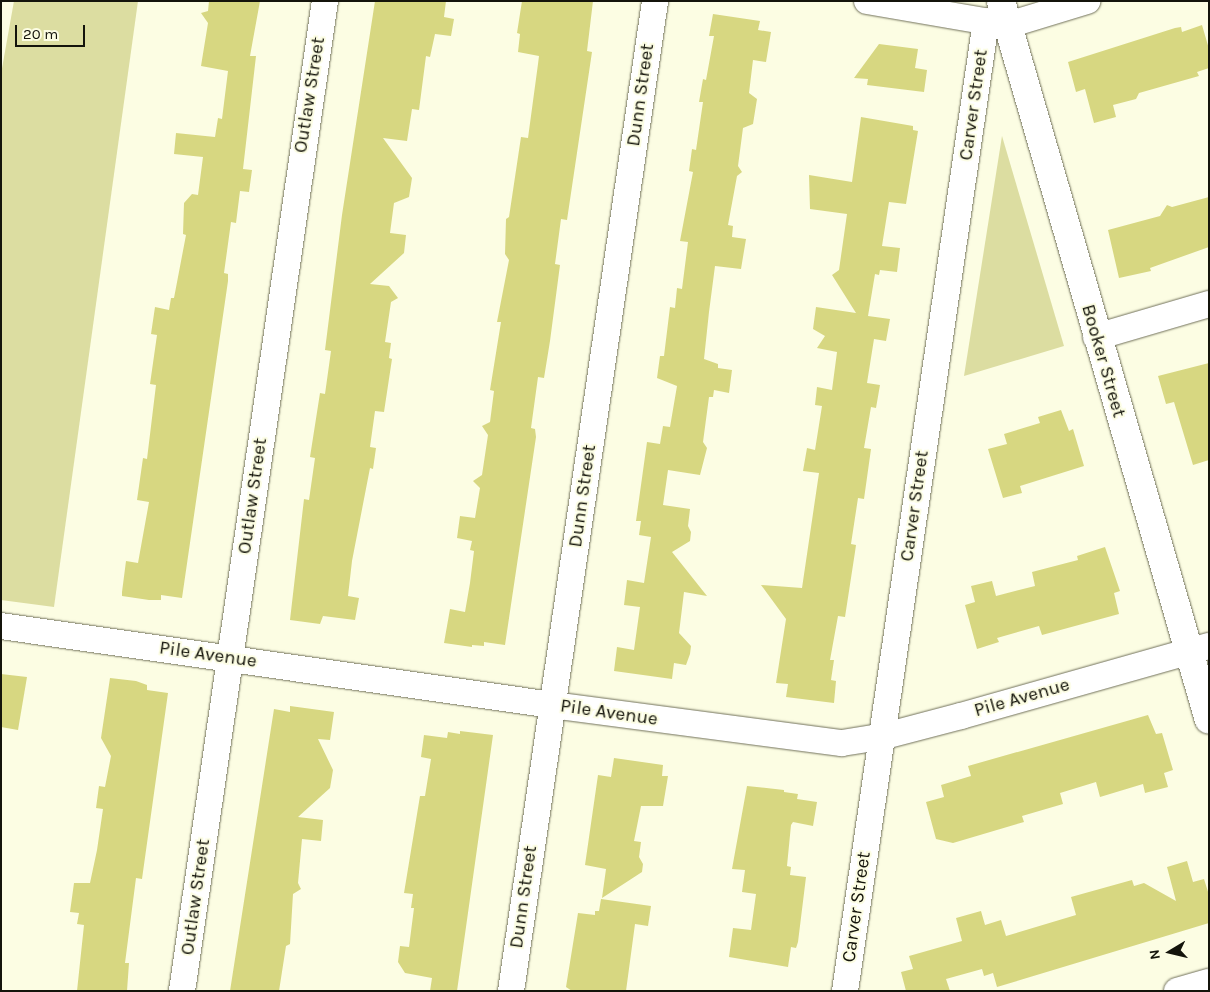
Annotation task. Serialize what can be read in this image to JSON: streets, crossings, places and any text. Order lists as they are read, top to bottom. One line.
{"streets":{"street":["Outlaw Street","Dunn Street","Carver Street","Booker Street","Pile Avenue"]},"crossings":[["Outlaw Street","Pile Avenue"],["Dunn Street","Pile Avenue"],["Carver Street","Booker Street"],["Carver Street","Pile Avenue"],["Booker Street","Pile Avenue"]],"scale_bar":"20 m","north":"left"}
